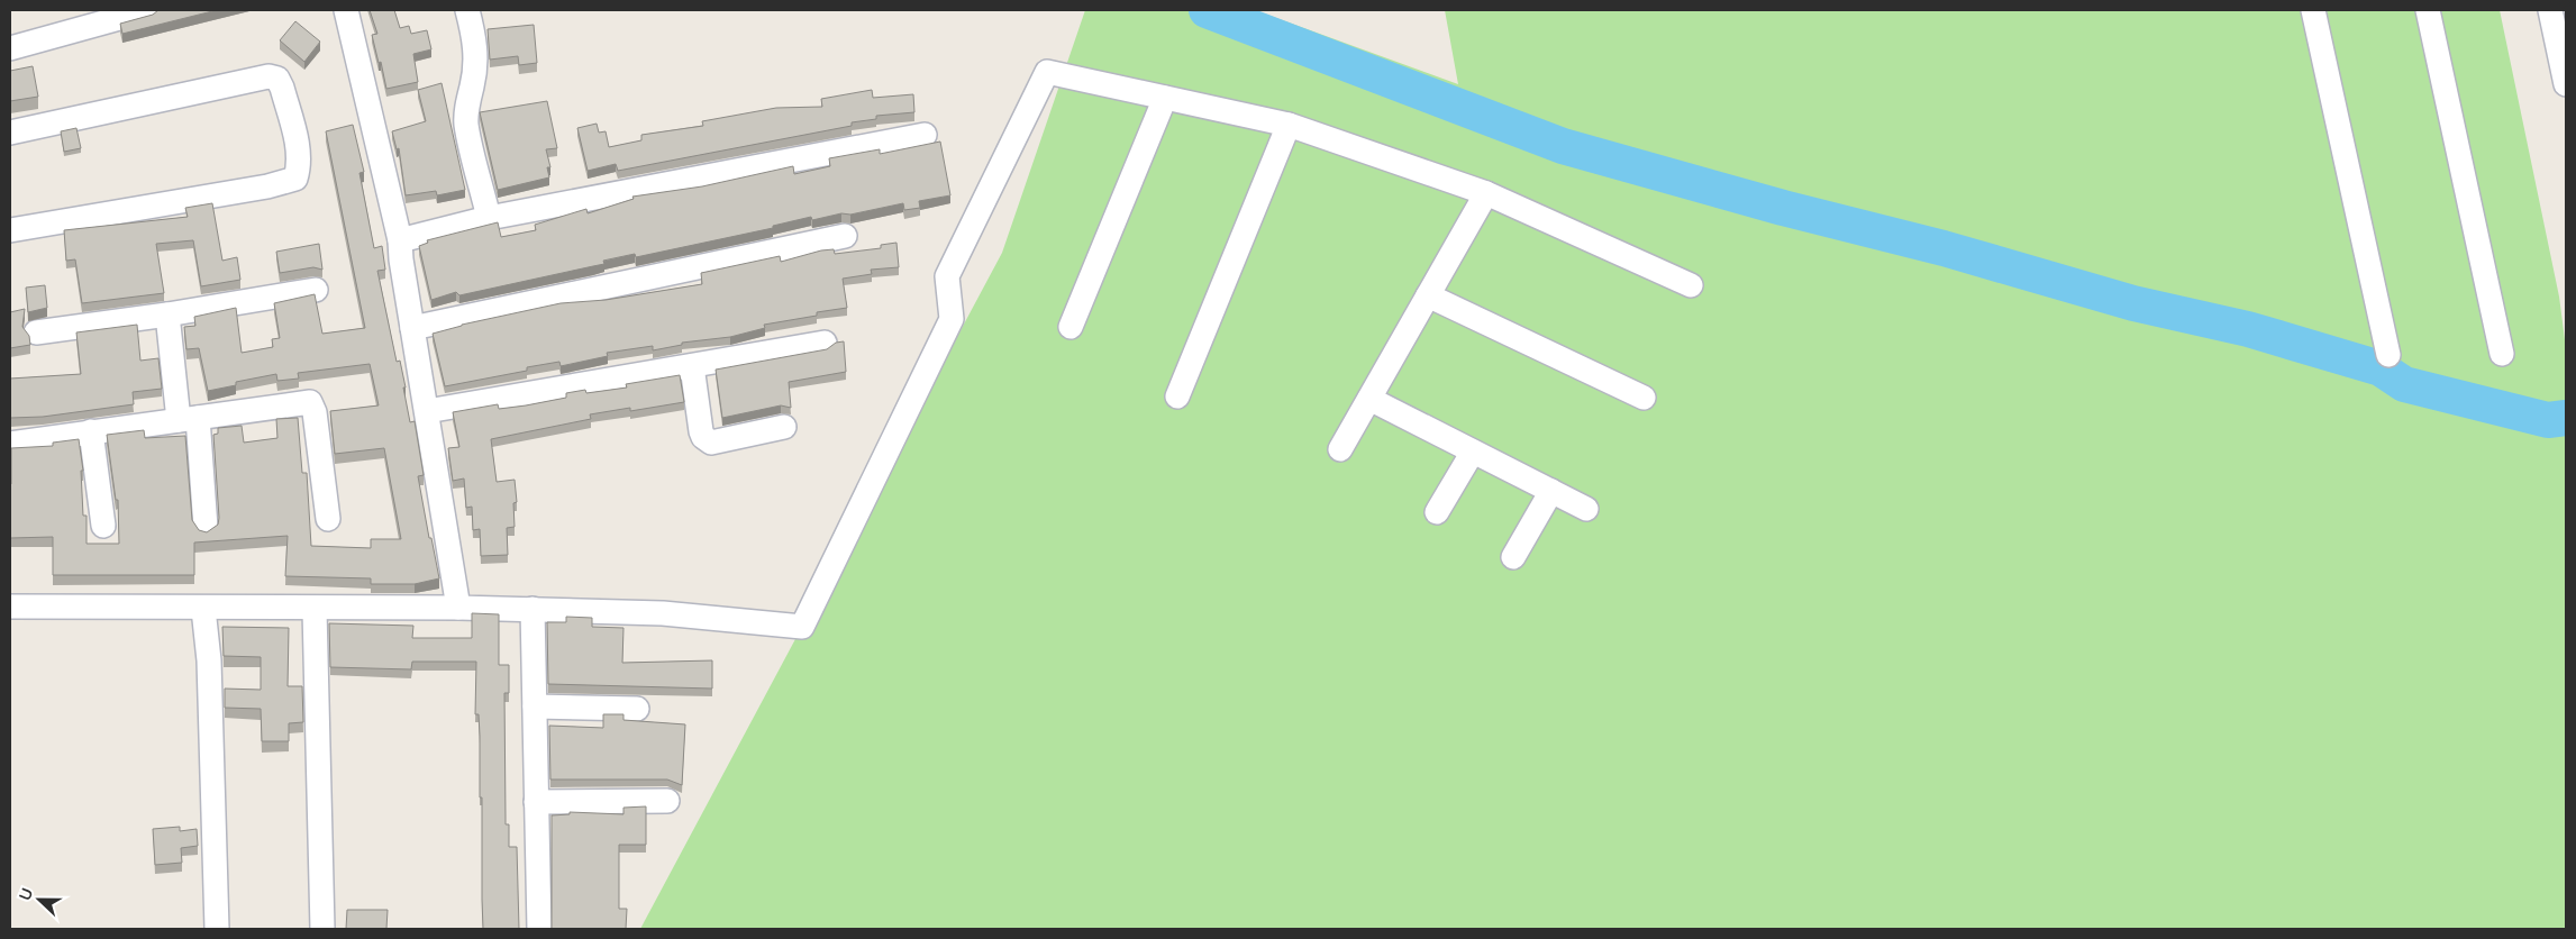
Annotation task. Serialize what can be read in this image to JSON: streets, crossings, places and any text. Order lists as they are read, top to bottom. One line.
{"north":"left"}
